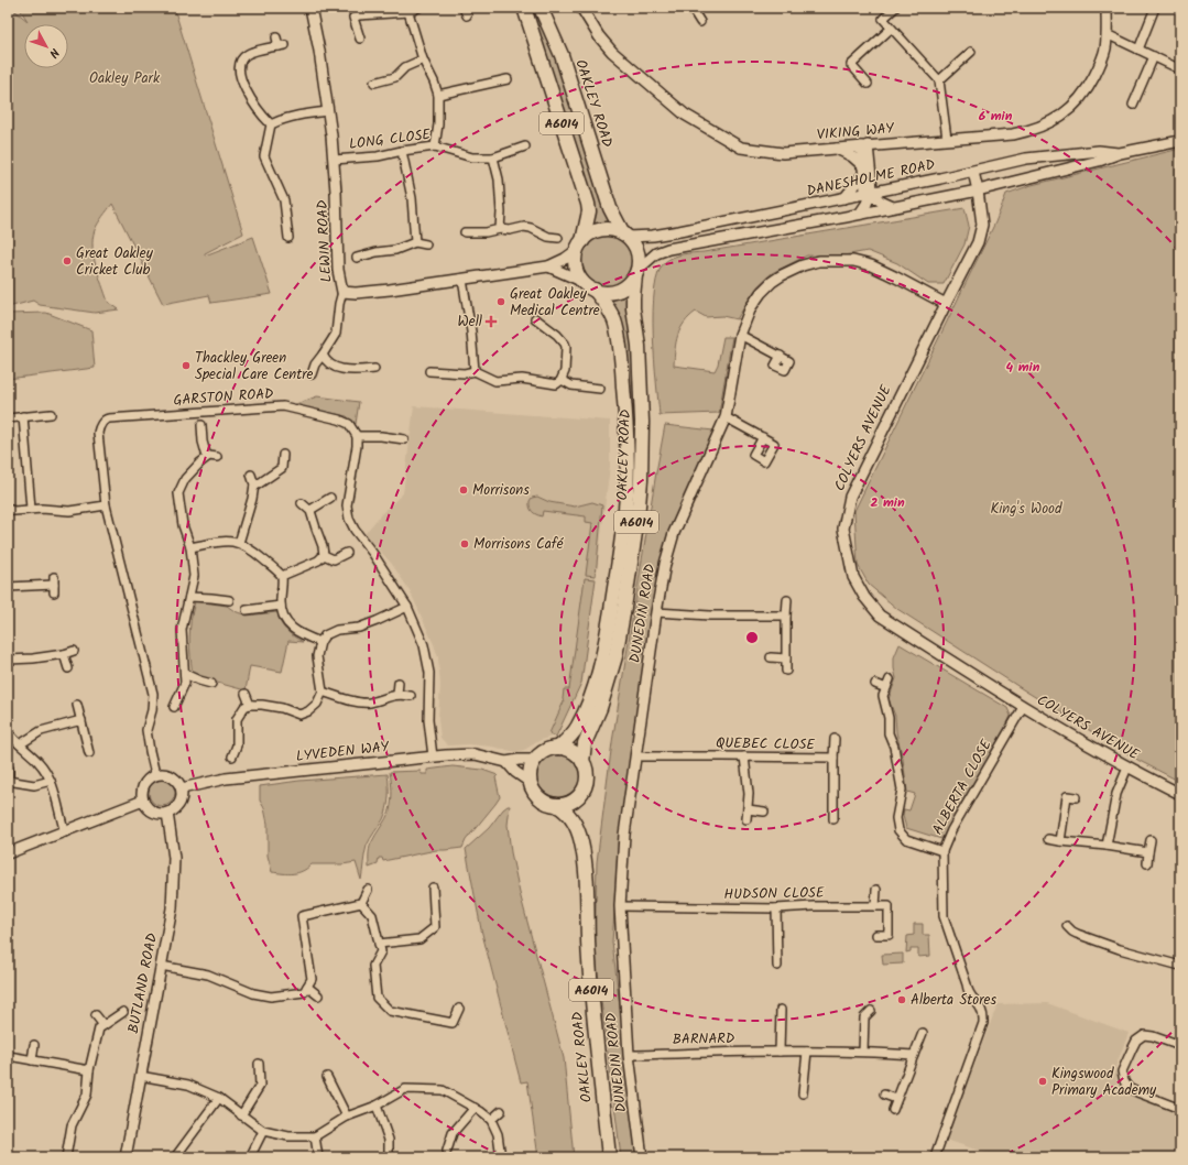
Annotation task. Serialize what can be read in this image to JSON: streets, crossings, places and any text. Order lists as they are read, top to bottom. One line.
{"streets":{"main road":["OAKLEY ROAD","A6014"],"street":["VIKING WAY","LONG CLOSE","DANESHOLME ROAD","LEWIN ROAD","GARSTON ROAD","COLYERS AVENUE","DUNEDIN ROAD","QUEBEC CLOSE","LYVEDEN WAY","ALBERTA CLOSE","HUDSON CLOSE","BUTLAND ROAD","BARNARD"]},"crossings":[["OAKLEY ROAD","A6014"],["OAKLEY ROAD","DANESHOLME ROAD"],["OAKLEY ROAD","LEWIN ROAD"],["OAKLEY ROAD","LYVEDEN WAY"],["A6014","DANESHOLME ROAD"],["A6014","LEWIN ROAD"],["LONG CLOSE","LEWIN ROAD"],["DANESHOLME ROAD","LEWIN ROAD"],["DANESHOLME ROAD","COLYERS AVENUE"],["GARSTON ROAD","LYVEDEN WAY"],["GARSTON ROAD","BUTLAND ROAD"],["COLYERS AVENUE","DUNEDIN ROAD"],["COLYERS AVENUE","ALBERTA CLOSE"],["DUNEDIN ROAD","QUEBEC CLOSE"],["DUNEDIN ROAD","HUDSON CLOSE"],["DUNEDIN ROAD","BARNARD"],["LYVEDEN WAY","BUTLAND ROAD"]],"parks":["Oakley Park","King's Wood"],"places":{"other":["Great Oakley Cricket Club","Great Oakley Medical Centre","Thackley Green Special Care Centre","Morrisons","Morrisons Café","Alberta Stores","Kingswood Primary Academy"],"health":["Well"]},"north":"bottom right","rings":["6 min","4 min","2 min"]}
